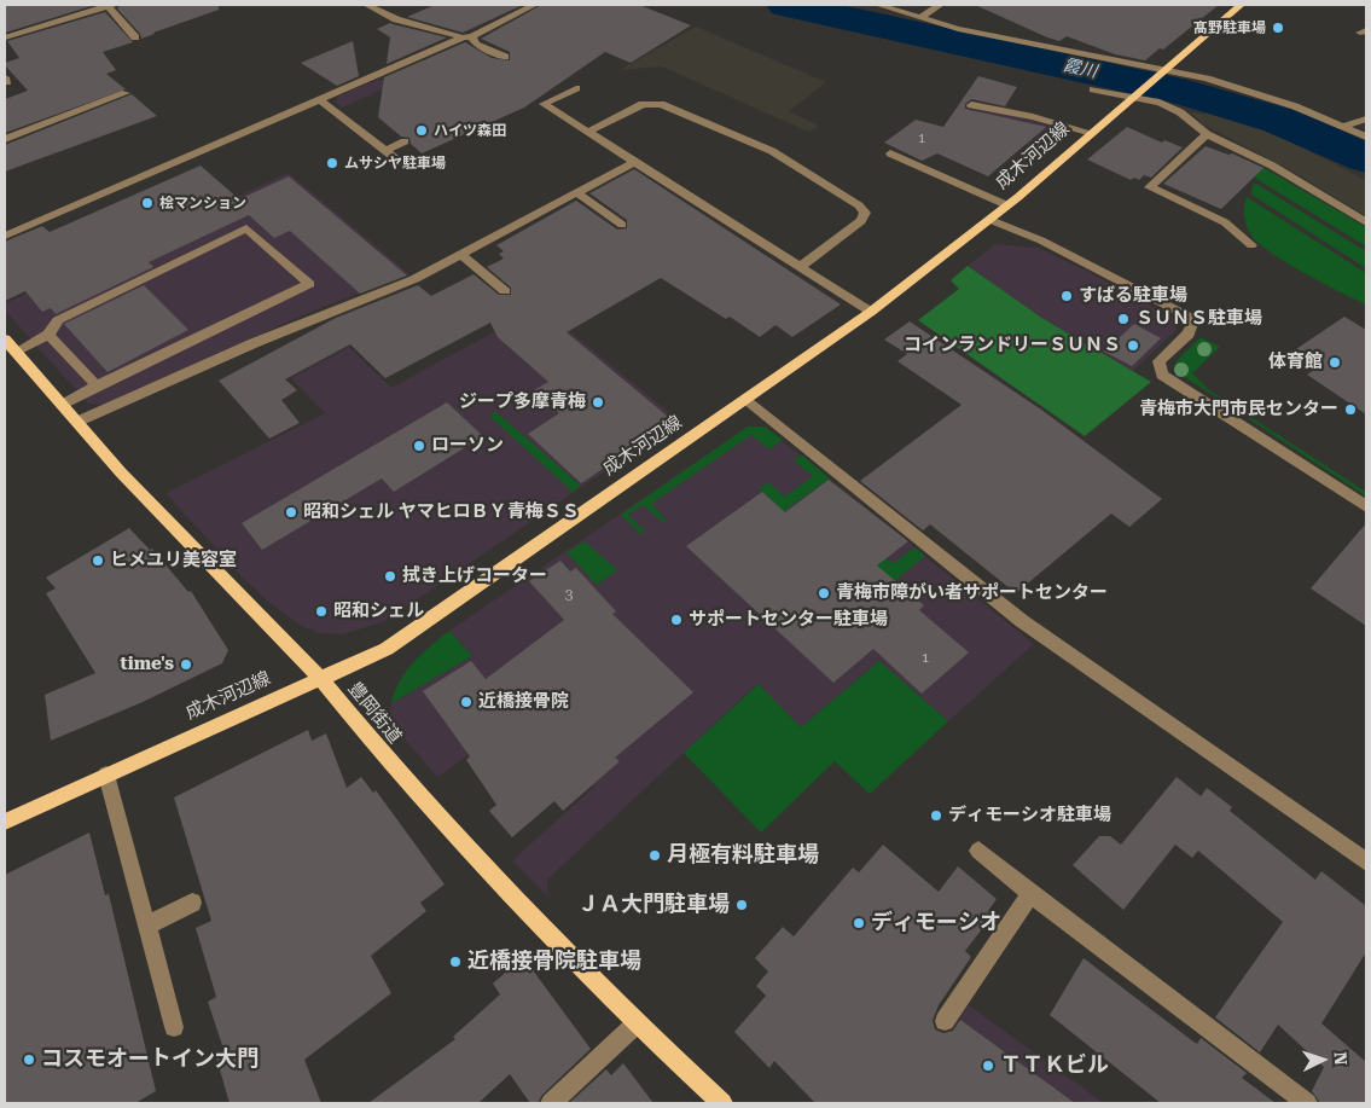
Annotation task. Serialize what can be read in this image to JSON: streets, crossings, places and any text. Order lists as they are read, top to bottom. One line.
{"streets":{"main road":["成木河辺線","豊岡街道"]},"crossings":[["成木河辺線","豊岡街道"]],"water":["霞川"],"places":["髙野駐車場","ハイツ森田","ムサシヤ駐車場","桧マンション","すばる駐車場","ＳＵＮＳ駐車場","コインランドリーＳＵＮＳ","体育館","ジープ多摩青梅","青梅市大門市民センター","ローソン","昭和シェル ヤマヒロＢＹ青梅ＳＳ","ヒメユリ美容室","拭き上げコーター","青梅市障がい者サポートセンター","昭和シェル","サポートセンター駐車場","time's","近橋接骨院","ディモーシオ駐車場","月極有料駐車場","ＪＡ大門駐車場","ディモーシオ","近橋接骨院駐車場","コスモオートイン大門","ＴＴＫビル"],"house_numbers":["1","3","1"],"north":"right"}
